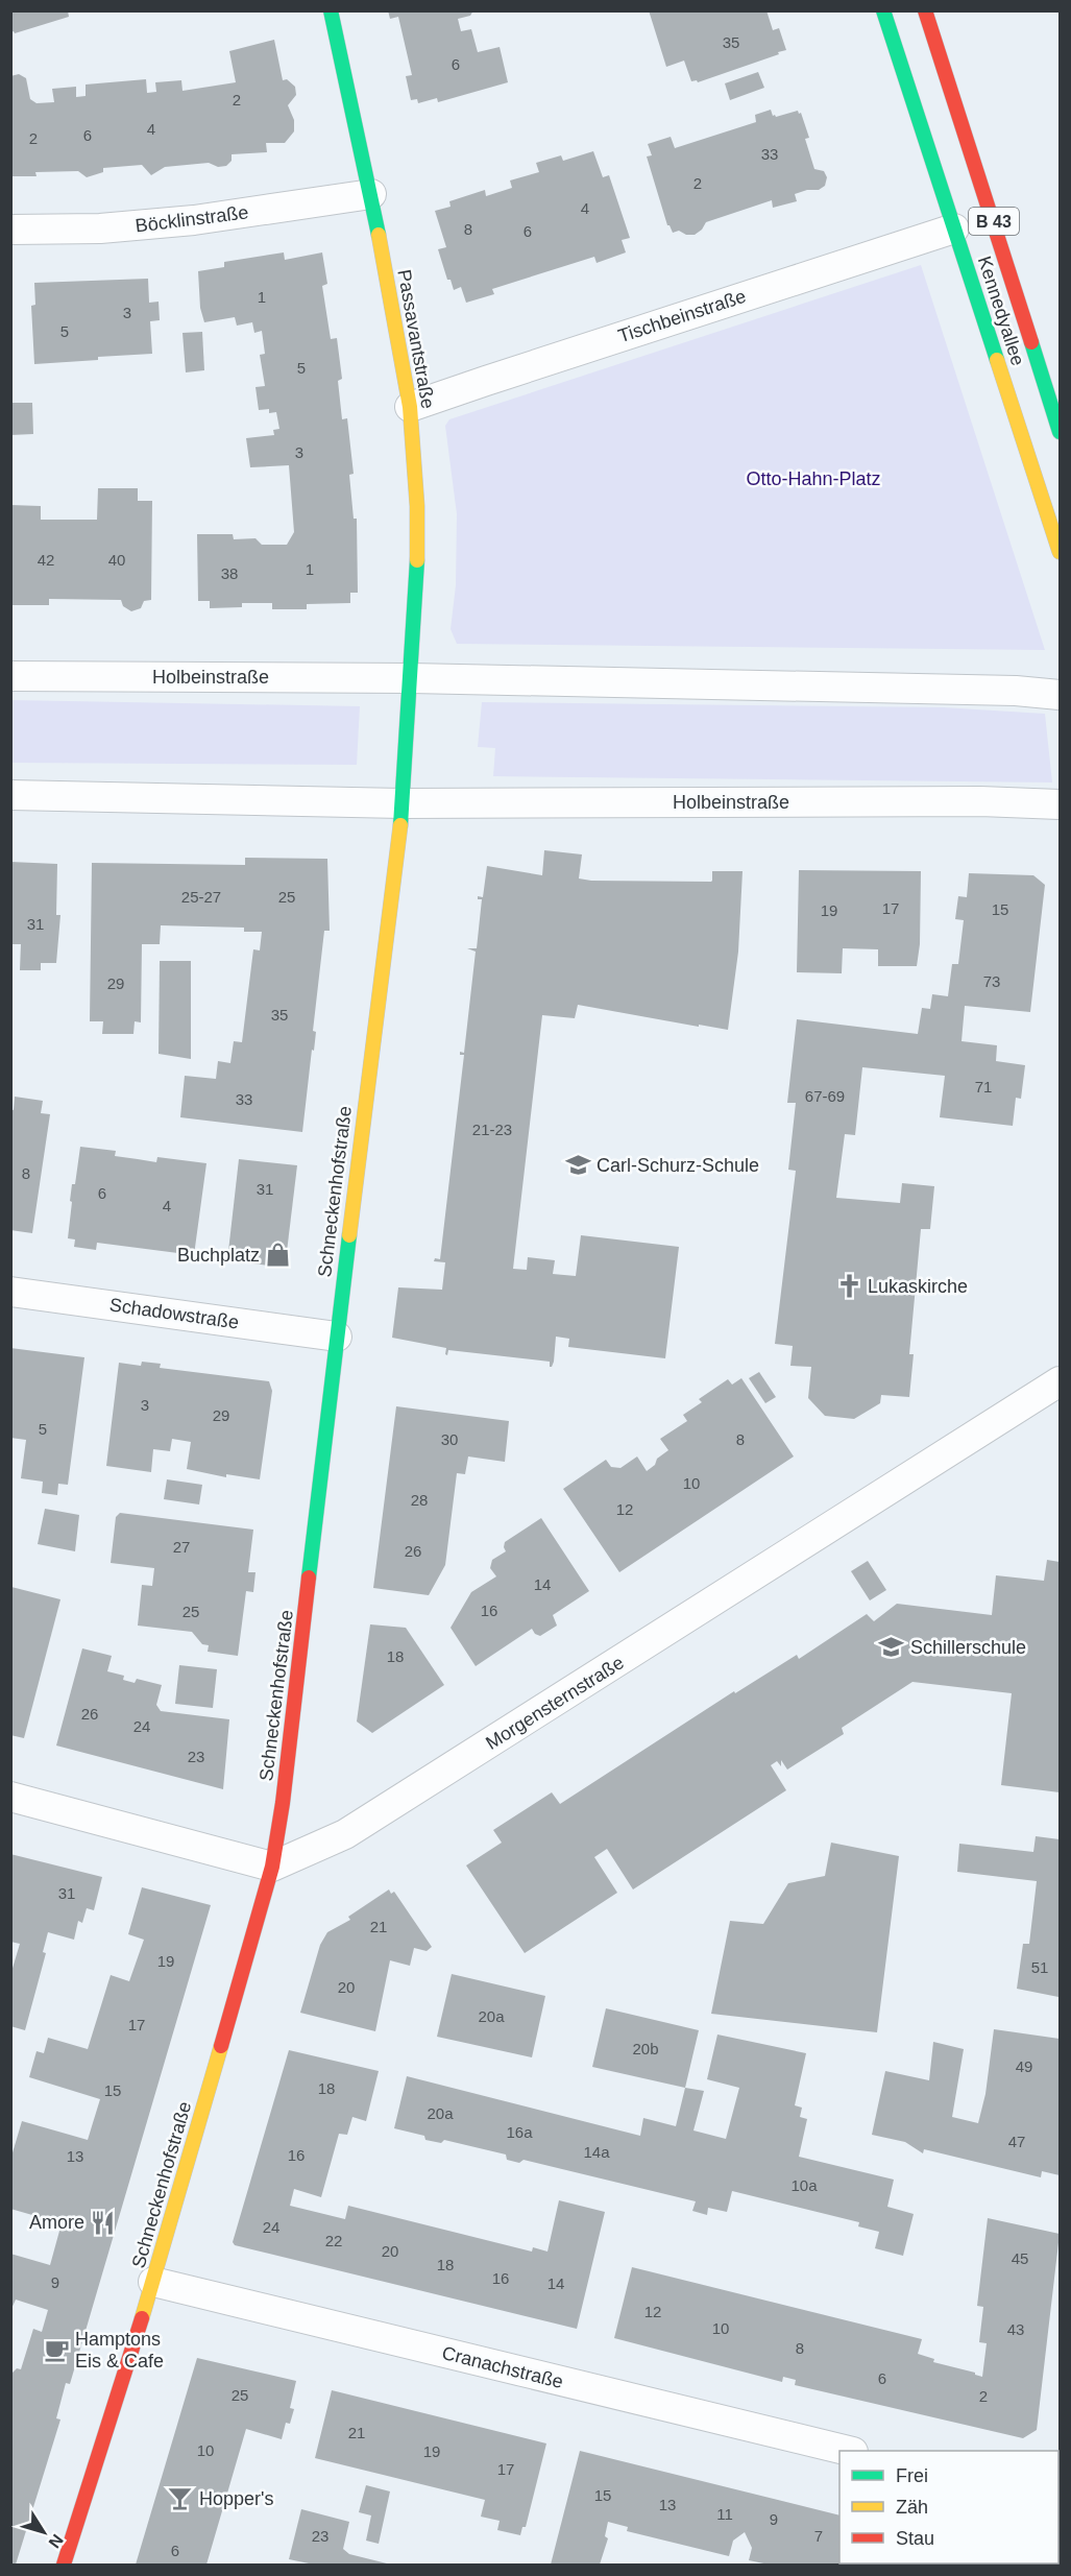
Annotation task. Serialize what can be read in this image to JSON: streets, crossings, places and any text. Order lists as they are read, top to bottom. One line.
{"streets":{"street":["Böcklinstraße","B 43","Kennedyallee","Tischbeinstraße","Passavantstraße","Holbeinstraße","Schneckenhofstraße","Schadowstraße","Morgensternstraße","Cranachstraße"]},"crossings":[["Böcklinstraße","Passavantstraße"],["Kennedyallee","Tischbeinstraße"],["Tischbeinstraße","Passavantstraße"],["Passavantstraße","Holbeinstraße"],["Holbeinstraße","Schneckenhofstraße"],["Schneckenhofstraße","Schadowstraße"],["Schneckenhofstraße","Morgensternstraße"],["Schneckenhofstraße","Cranachstraße"]],"parks":["Otto-Hahn-Platz"],"places":{"school or university":["Carl-Schurz-Schule","Schillerschule"],"shop":["Buchplatz"],"church":["Lukaskirche"],"restaurant":["Amore"],"cafe":["Hamptons Eis & Cafe"],"bar":["Hopper's"]},"house_numbers":["35","6","2","4","6","2","33","2","4","8","6","1","3","5","5","3","42","40","1","38","25-27","25","17","15","19","31","73","29","35","71","67-69","33","21-23","8","31","6","4","3","29","5","30","8","10","28","12","27","26","14","16","25","18","26","24","23","31","21","19","51","20","20a","17","20b","49","18","15","20a","16a","47","14a","16","13","10a","24","22","20","45","18","16","9","14","12","10","43","8","6","25","2","21","10","19","17","15","13","11","9","23","7","6"],"legend":["Frei","Zäh","Stau"],"north":"bottom right"}
